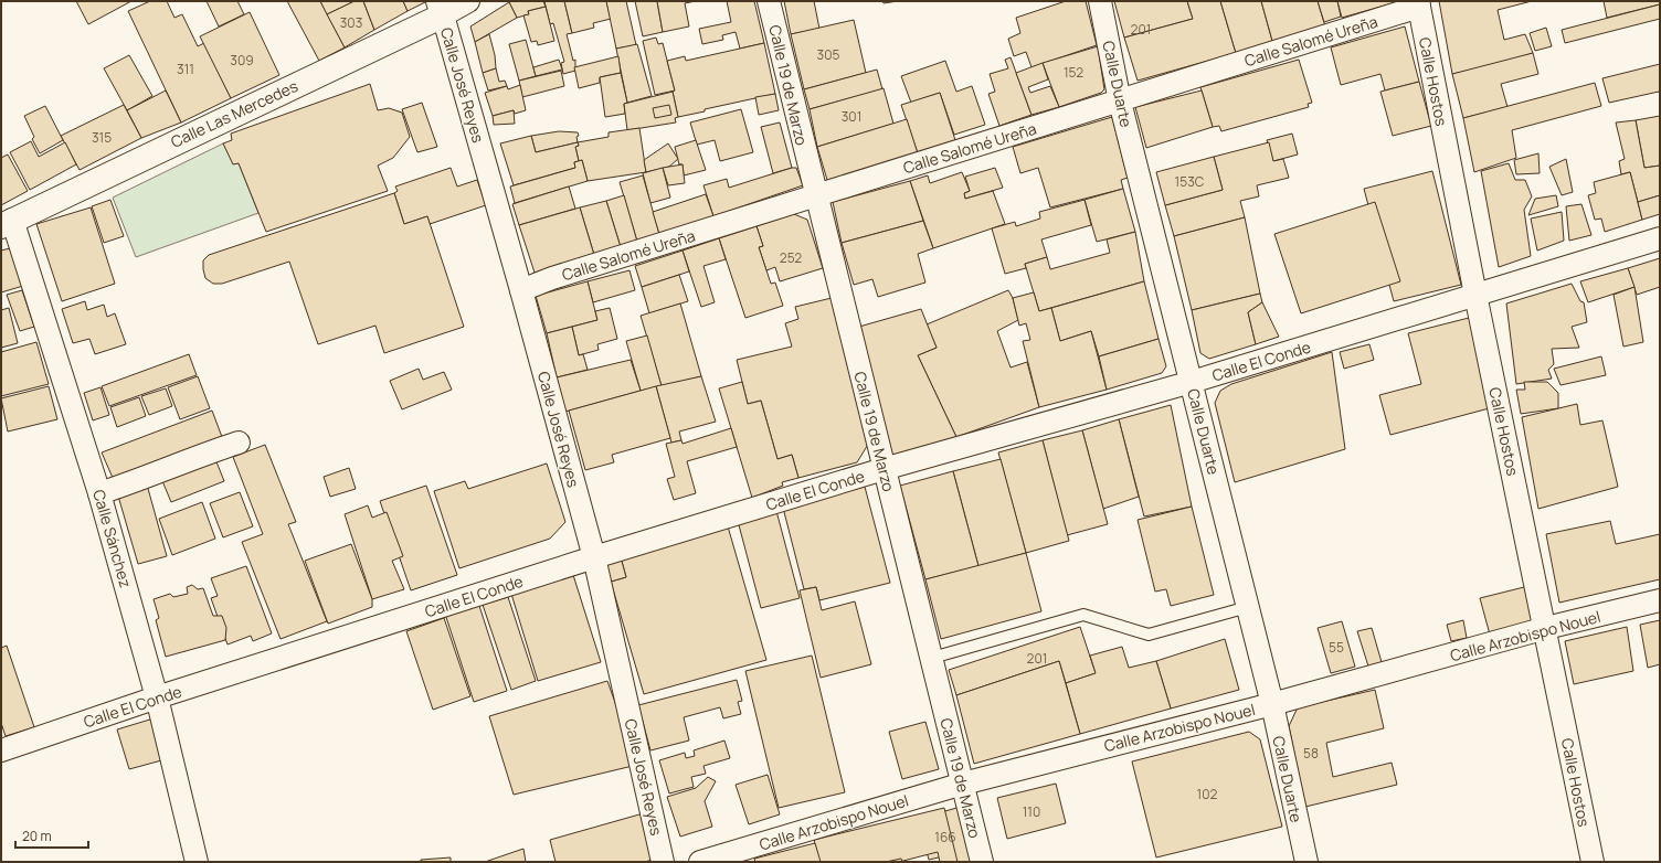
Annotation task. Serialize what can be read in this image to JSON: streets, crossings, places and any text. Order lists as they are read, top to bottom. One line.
{"streets":{"main road":["Calle Las Mercedes"],"street":["Calle Salomé Ureña","Calle Hostos","Calle Duarte","Calle José Reyes","Calle 19 de Marzo","Calle El Conde","Calle Sánchez","Calle Arzobispo Nouel"]},"crossings":[["Calle Salomé Ureña","Calle Hostos"],["Calle Salomé Ureña","Calle Duarte"],["Calle Salomé Ureña","Calle José Reyes"],["Calle Salomé Ureña","Calle 19 de Marzo"],["Calle Hostos","Calle El Conde"],["Calle Hostos","Calle Arzobispo Nouel"],["Calle Duarte","Calle El Conde"],["Calle Duarte","Calle Arzobispo Nouel"],["Calle José Reyes","Calle Las Mercedes"],["Calle José Reyes","Calle El Conde"],["Calle 19 de Marzo","Calle El Conde"],["Calle 19 de Marzo","Calle Arzobispo Nouel"],["Calle Las Mercedes","Calle Sánchez"],["Calle El Conde","Calle Sánchez"]],"house_numbers":["303","201","305","309","311","152","301","315","153C","252","55","201","58","102","110","166"],"scale_bar":"20 m"}
